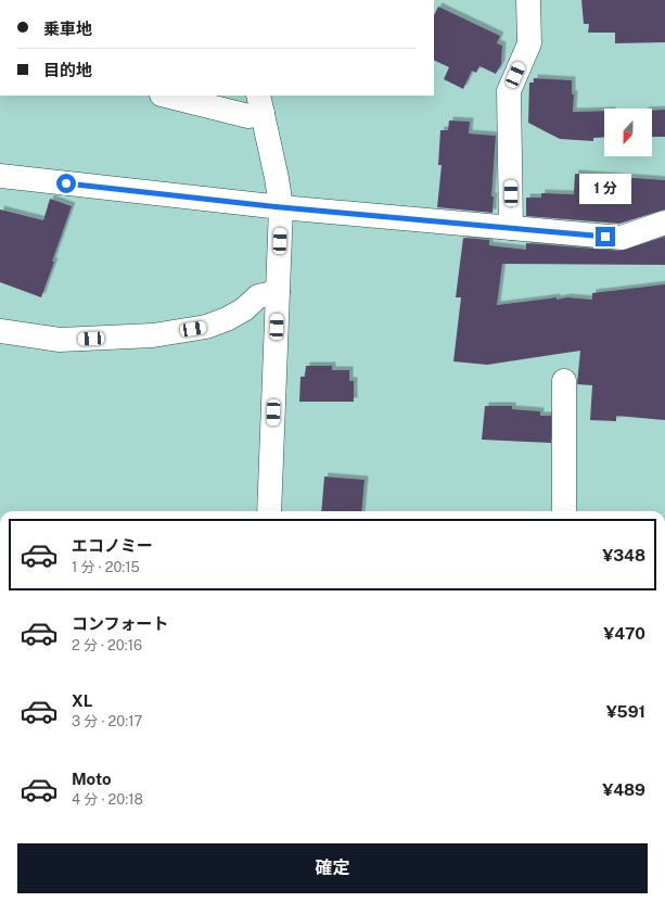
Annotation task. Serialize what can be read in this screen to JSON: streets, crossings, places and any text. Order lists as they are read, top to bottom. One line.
{"north":"bottom","page":{"banner":["乗車地","目的地"],"bubble":"1 分","list":[{"name":"エコノミー","note":"1 分 · 20:15","value":"¥348"},{"name":"コンフォート","note":"2 分 · 20:16","value":"¥470"},{"name":"XL","note":"3 分 · 20:17","value":"¥591"},{"name":"Moto","note":"4 分 · 20:18","value":"¥489"}],"buttons":"確定"}}
